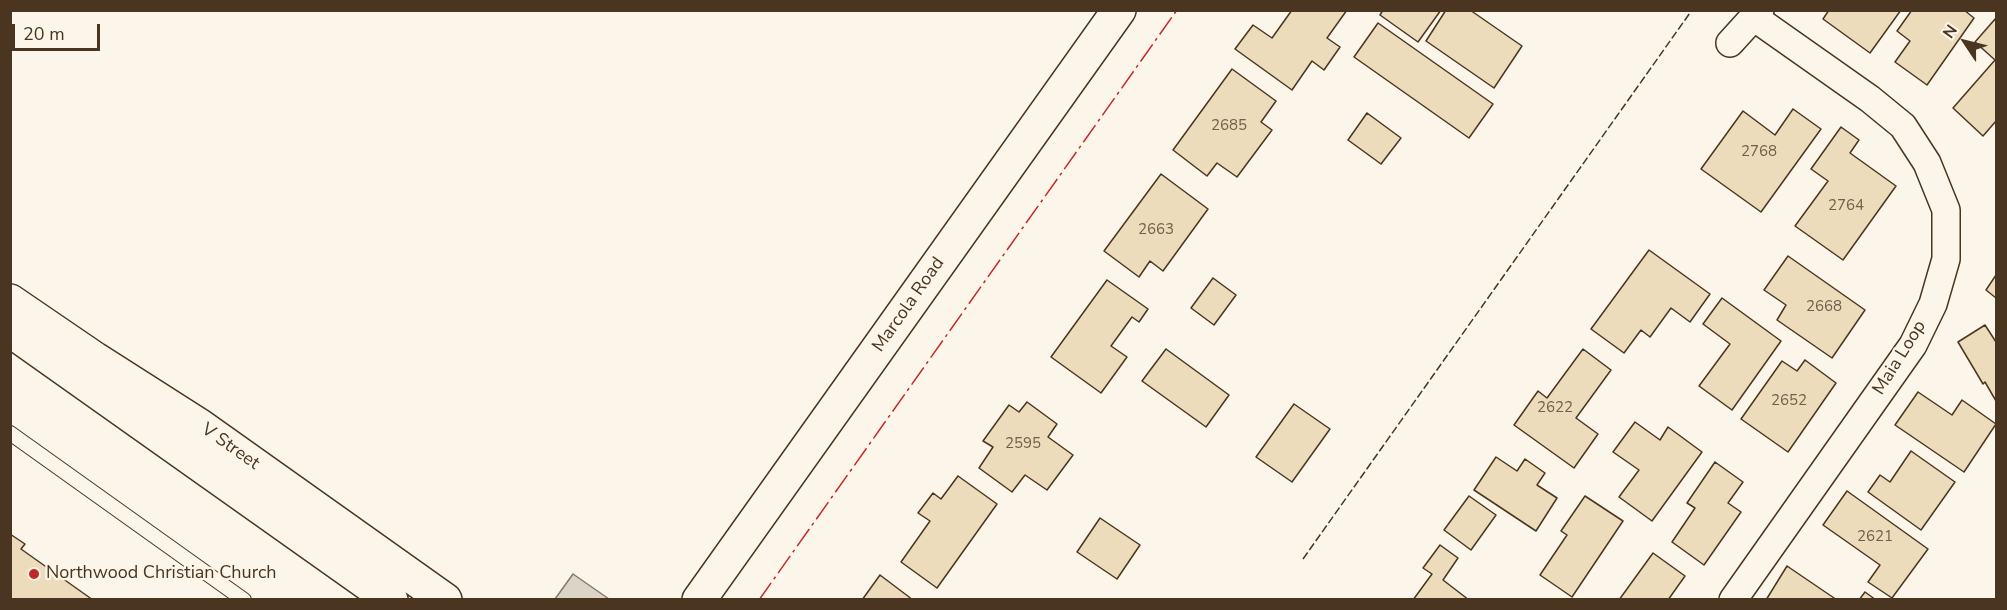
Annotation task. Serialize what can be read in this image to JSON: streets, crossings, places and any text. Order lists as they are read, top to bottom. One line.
{"streets":{"street":["Marcola Road","Maia Loop","V Street"]},"places":["Northwood Christian Church"],"house_numbers":["2685","2768","2764","2663","2668","2652","2622","2595","2621"],"scale_bar":"20 m","north":"top left"}
